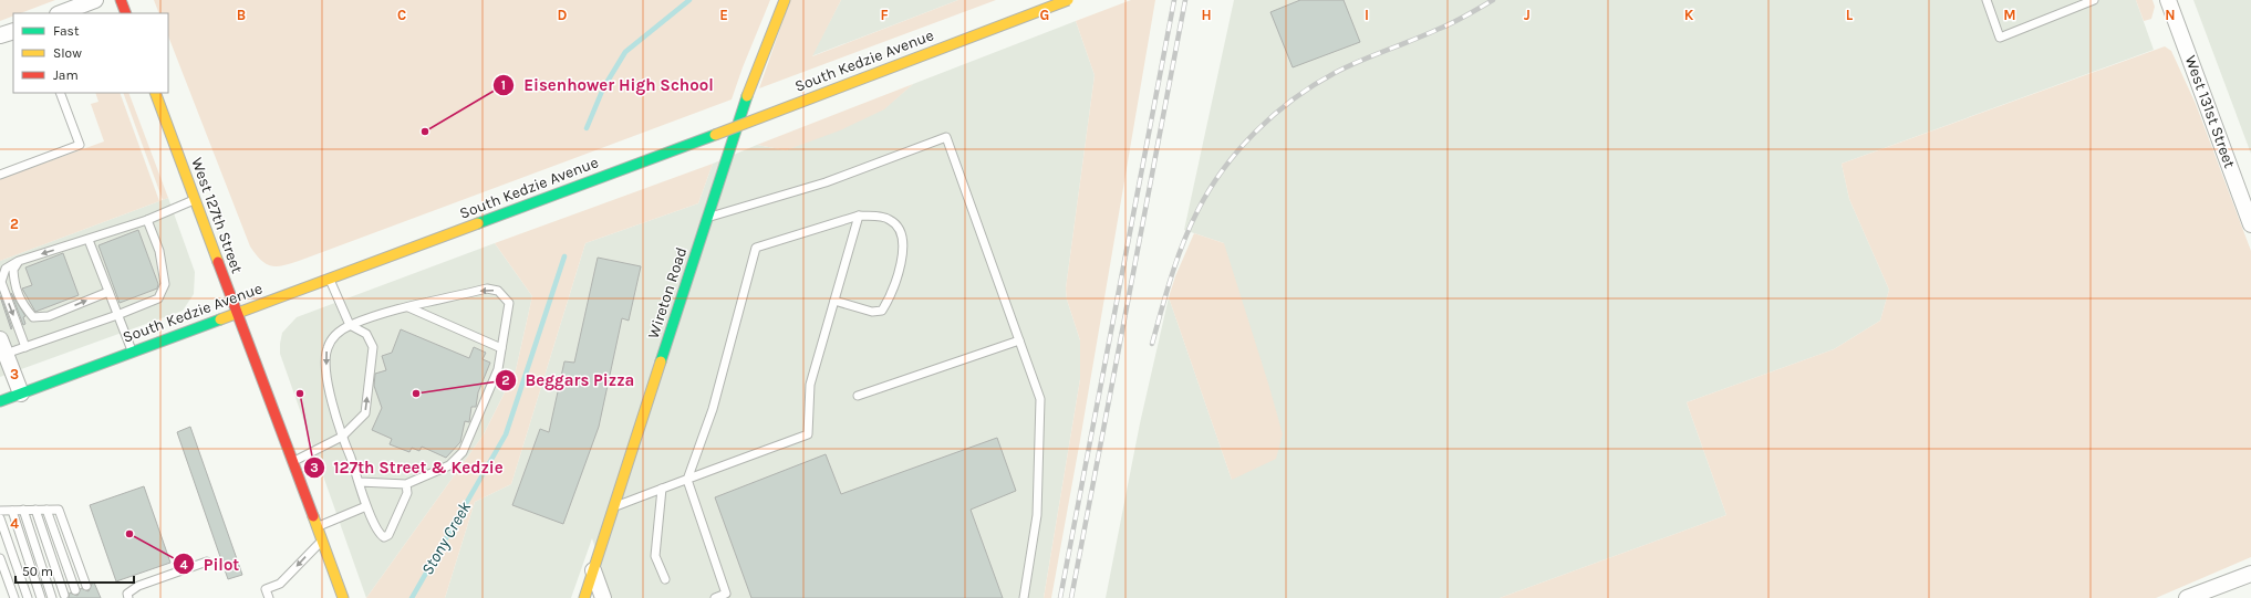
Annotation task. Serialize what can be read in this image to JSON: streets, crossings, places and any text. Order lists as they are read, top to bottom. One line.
{"streets":{"main road":["South Kedzie Avenue","West 127th Street","Wireton Road"],"street":["West 131st Street"]},"crossings":[["South Kedzie Avenue","West 127th Street"]],"water":["Stony Creek"],"places":["Eisenhower High School","127th Street & Kedzie","Beggars Pizza","Pilot"],"legend":["Fast","Slow","Jam"],"scale_bar":"50 m","grid":{"columns":["B","C","D","E","F","G","H","I","J","K","L","M","N"],"rows":["2","3","4"]}}
